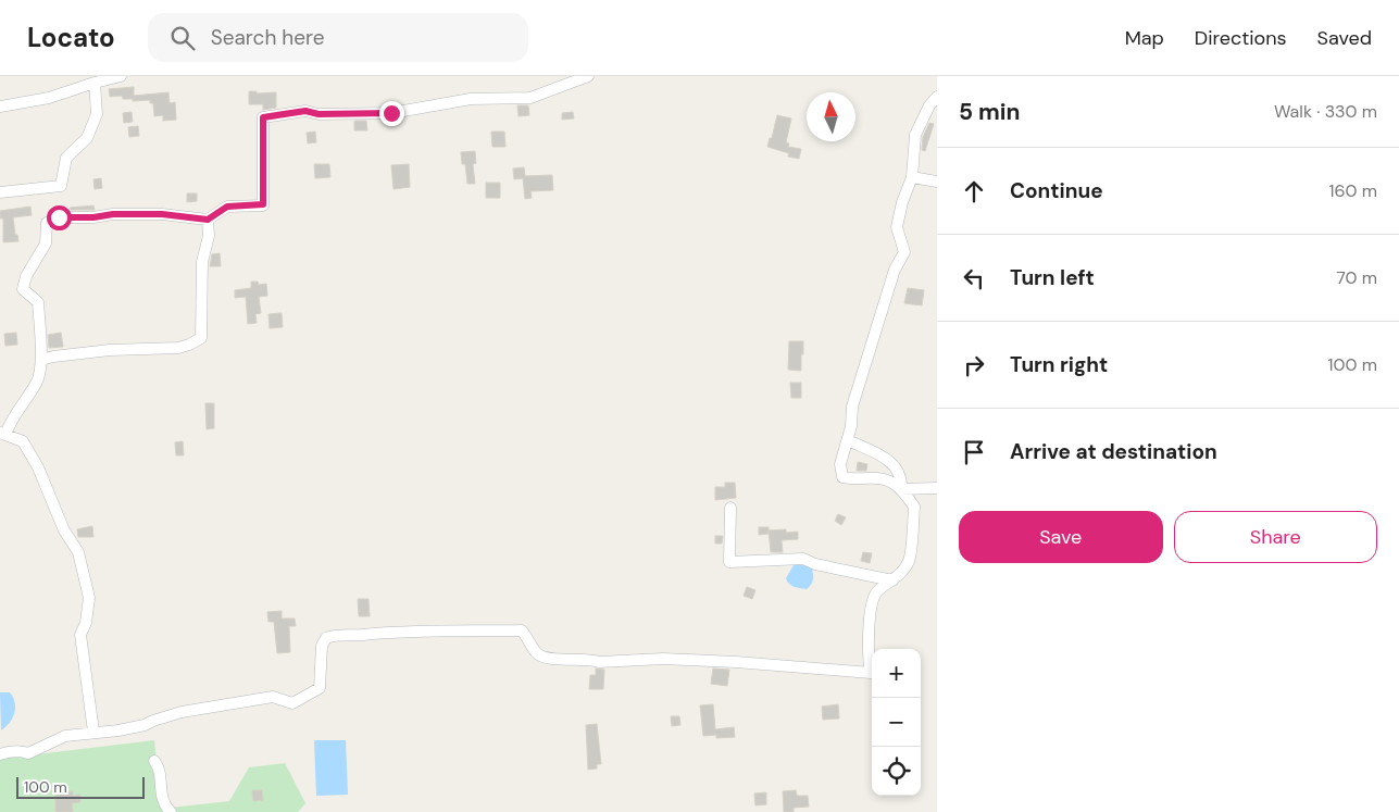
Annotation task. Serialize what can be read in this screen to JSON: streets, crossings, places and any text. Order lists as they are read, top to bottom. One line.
{"scale_bar":"100 m","north":"top","page":{"header":"Locato","search":"Search here","nav":["Map","Directions","Saved"],"heading":["5 min","Walk · 330 m"],"list":[["Continue","160 m"],["Turn left","70 m"],["Turn right","100 m"],"Arrive at destination"],"buttons":["Save","Share"],"map_buttons":["+","−"],"scale":"100 m"}}
